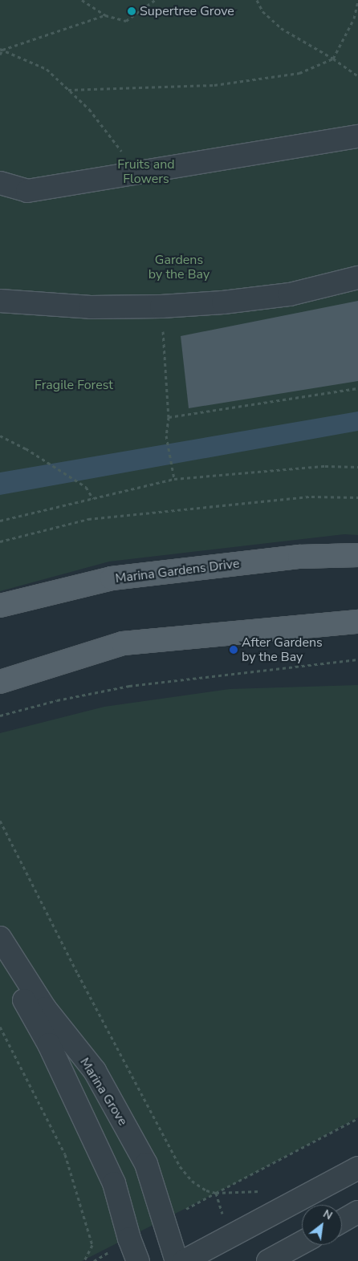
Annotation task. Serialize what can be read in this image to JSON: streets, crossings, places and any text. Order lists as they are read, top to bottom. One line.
{"streets":{"main road":["Marina Gardens Drive"],"street":["Marina Grove"]},"parks":["Fruits and Flowers","Gardens by the Bay","Fragile Forest"],"places":["Supertree Grove","After Gardens by the Bay"],"north":"top right"}
